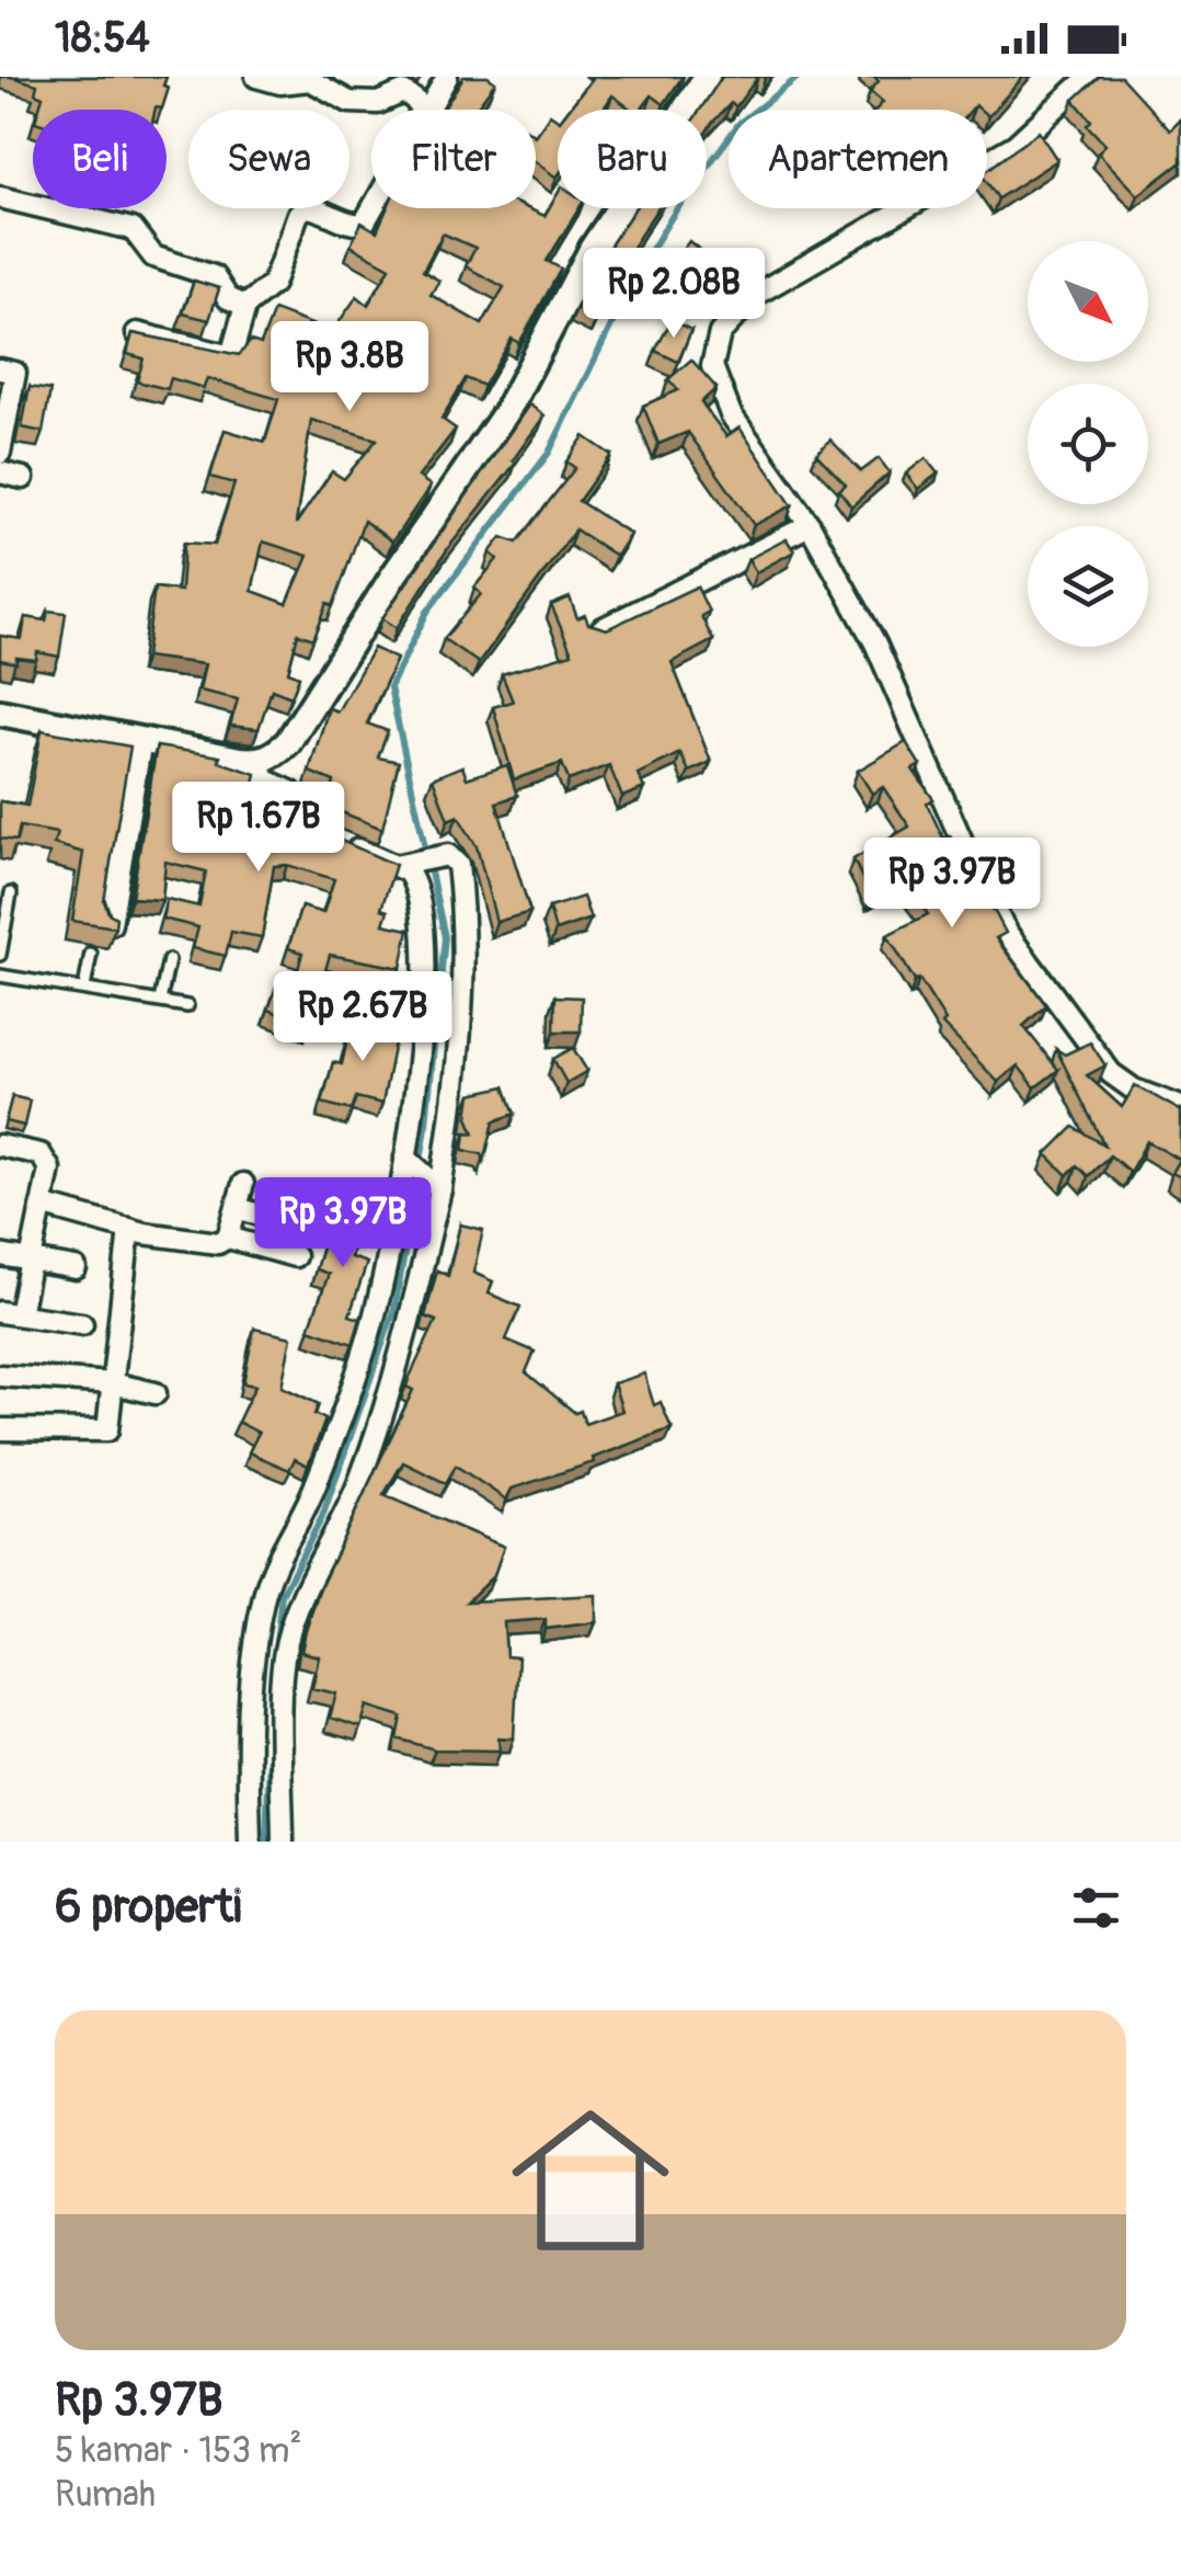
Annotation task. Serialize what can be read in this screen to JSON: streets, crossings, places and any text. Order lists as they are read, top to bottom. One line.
{"north":"bottom right","page":{"status":"18:54","chip":["Beli","Sewa","Filter","Baru","Apartemen"],"price":["Rp 2.08B","Rp 3.8B","Rp 1.67B","Rp 3.97B","Rp 2.67B","Rp 3.97B"],"heading":"6 properti","list":[{"name":"Rp 3.97B","note":"5 kamar · 153 m² · Rumah"}]}}
